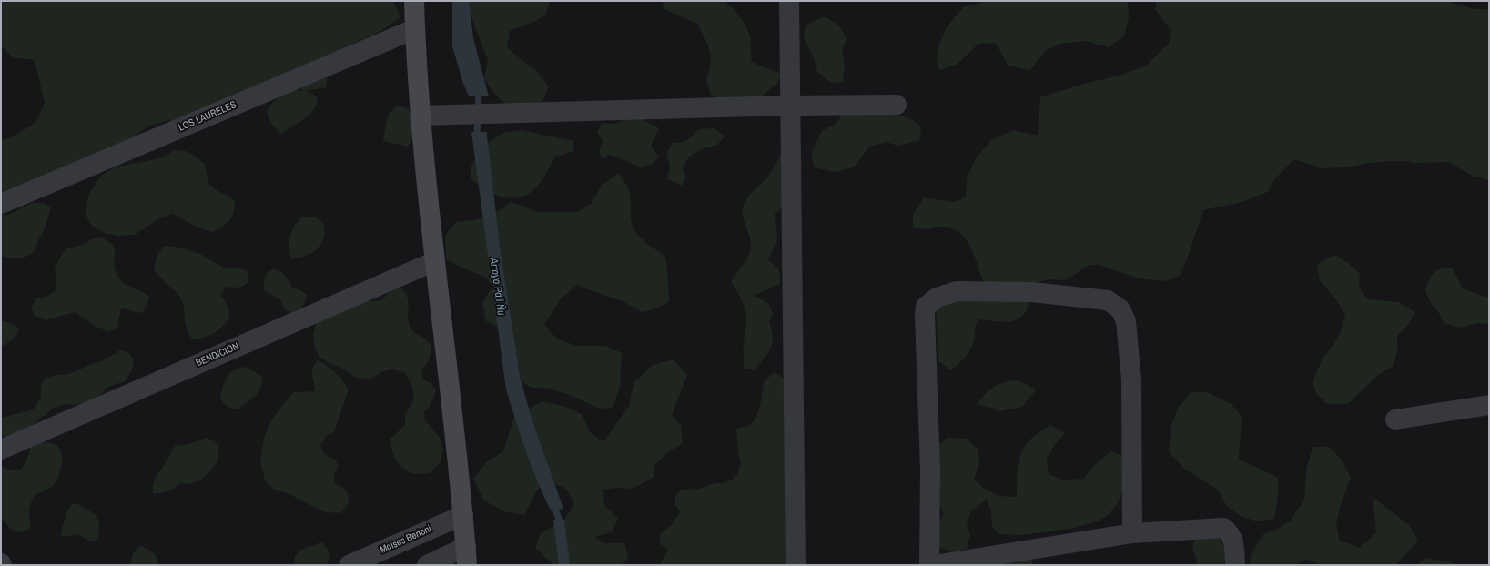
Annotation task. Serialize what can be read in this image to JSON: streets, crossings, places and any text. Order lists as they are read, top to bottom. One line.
{"streets":{"street":["LOS LAURELES","BENDICIÓN","Moises Bertoni"]},"water":["Arroyo Pa'i Ñu"]}
